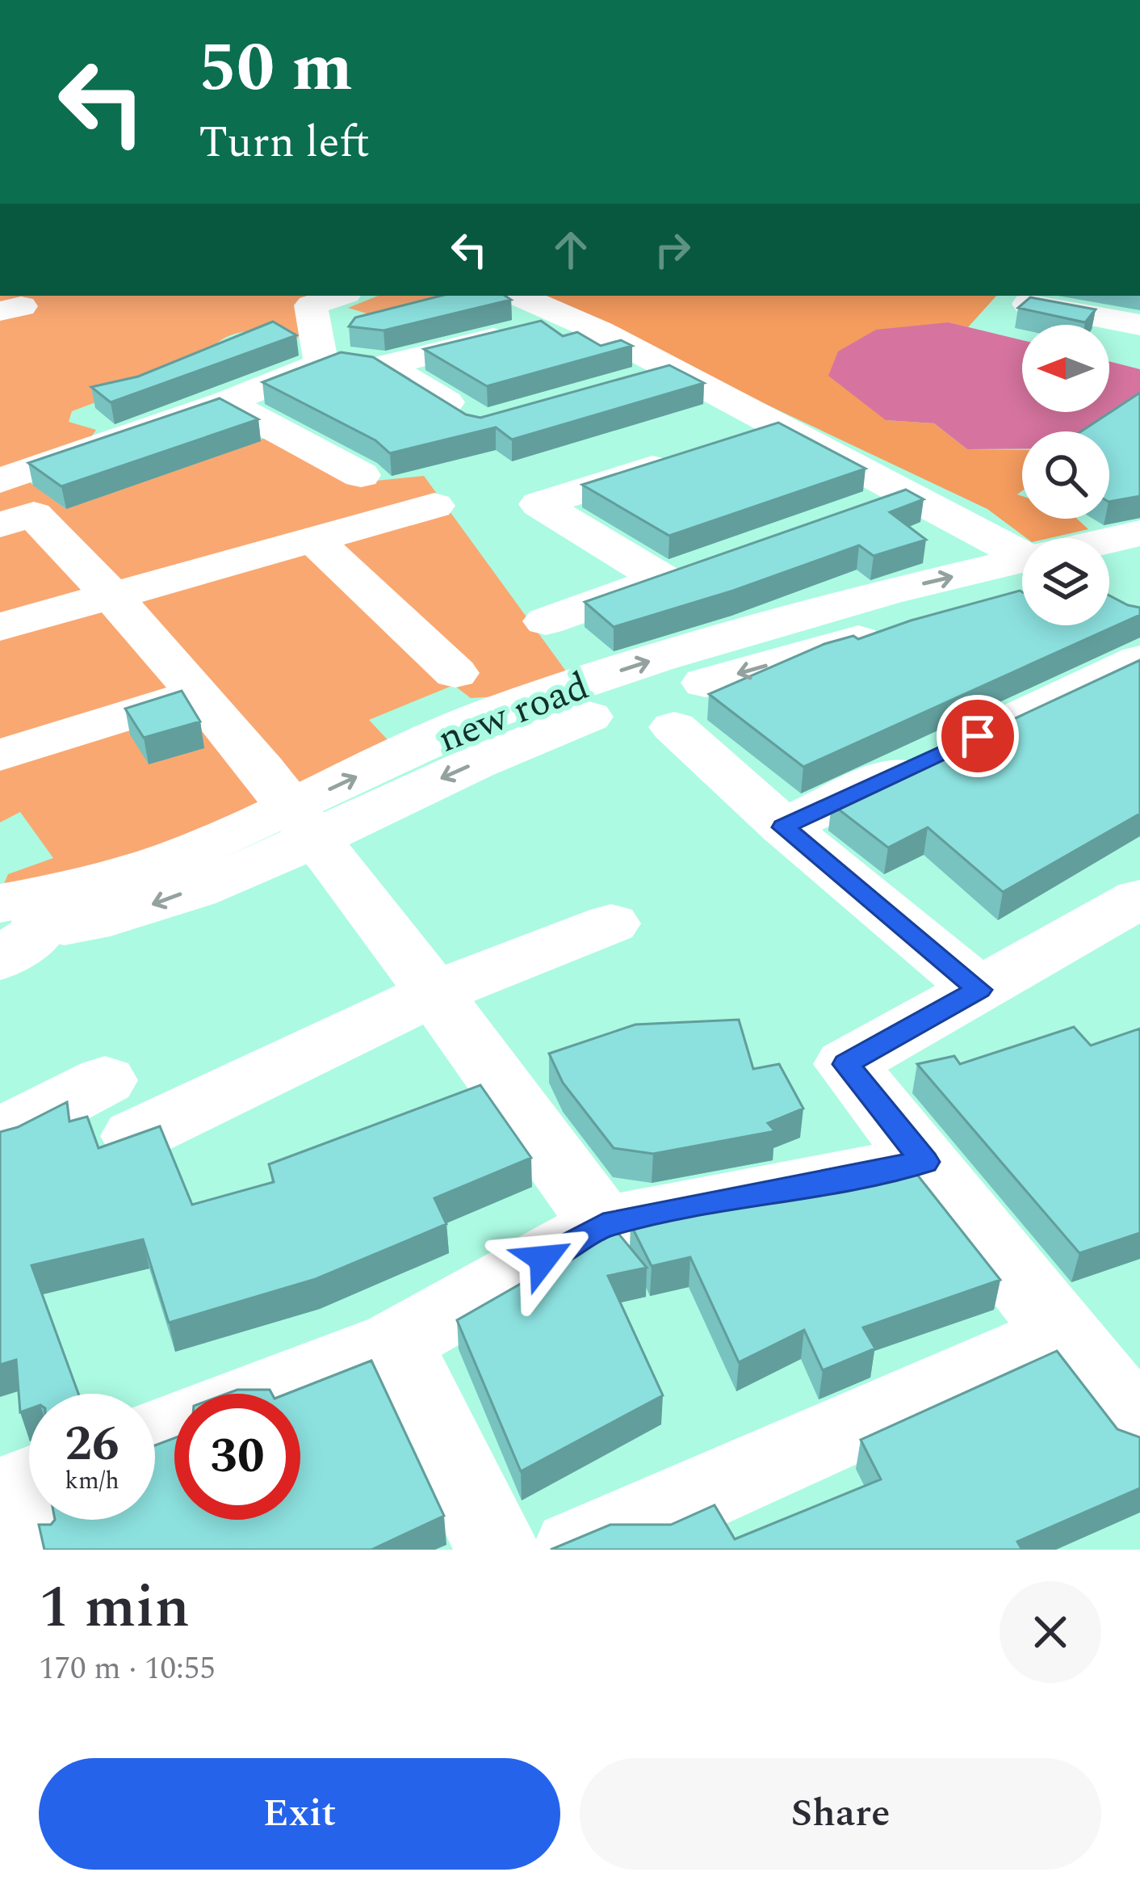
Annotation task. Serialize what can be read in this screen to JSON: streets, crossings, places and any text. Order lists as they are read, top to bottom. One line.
{"streets":{"street":["new road"]},"north":"left","page":{"turn":["50 m","Turn left"],"speed":"26 km/h","limit":"30","heading":["1 min","170 m · 10:55"],"buttons":["Exit","Share"]}}
